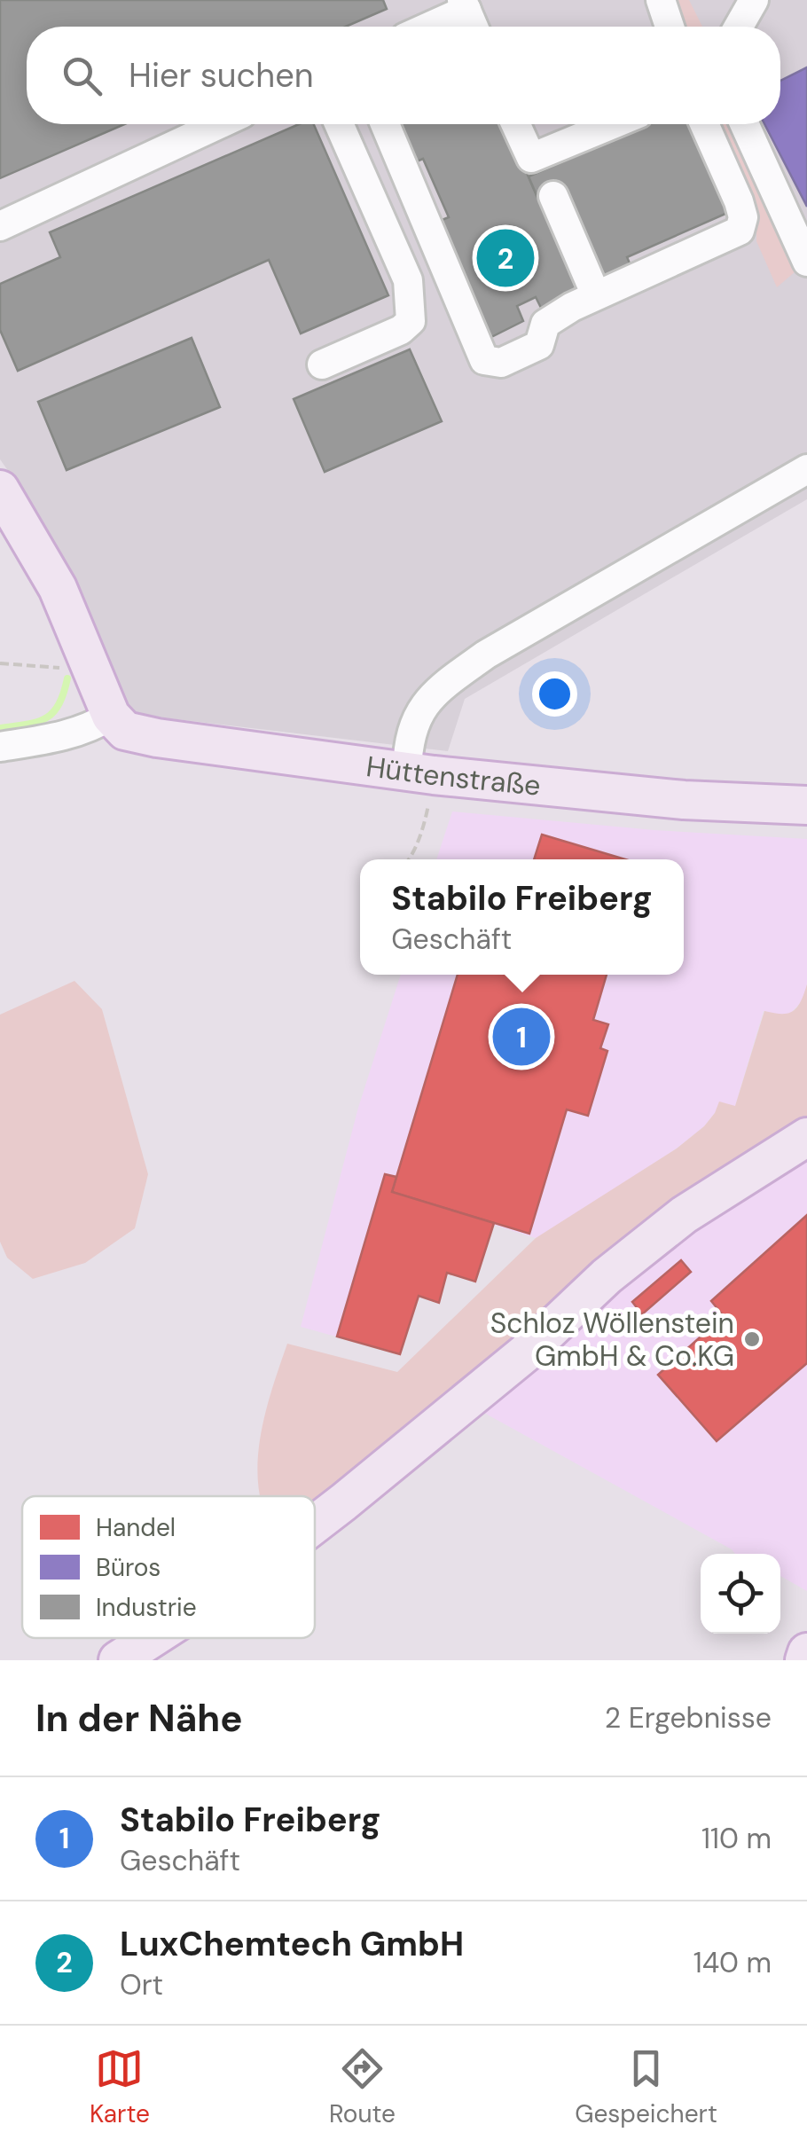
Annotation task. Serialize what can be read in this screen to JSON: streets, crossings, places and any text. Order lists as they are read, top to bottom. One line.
{"streets":{"main road":["Hüttenstraße"]},"places":["Schloz Wöllenstein GmbH & Co.KG"],"legend":["Handel","Büros","Industrie"],"page":{"search":"Hier suchen","pins":["2","1"],"popup":["Stabilo Freiberg","Geschäft"],"heading":["In der Nähe","2 Ergebnisse"],"list":[{"mark":"1","name":"Stabilo Freiberg","note":"Geschäft","value":"110 m"},{"mark":"2","name":"LuxChemtech GmbH","note":"Ort","value":"140 m"}],"nav":["Karte","Route","Gespeichert"]}}
